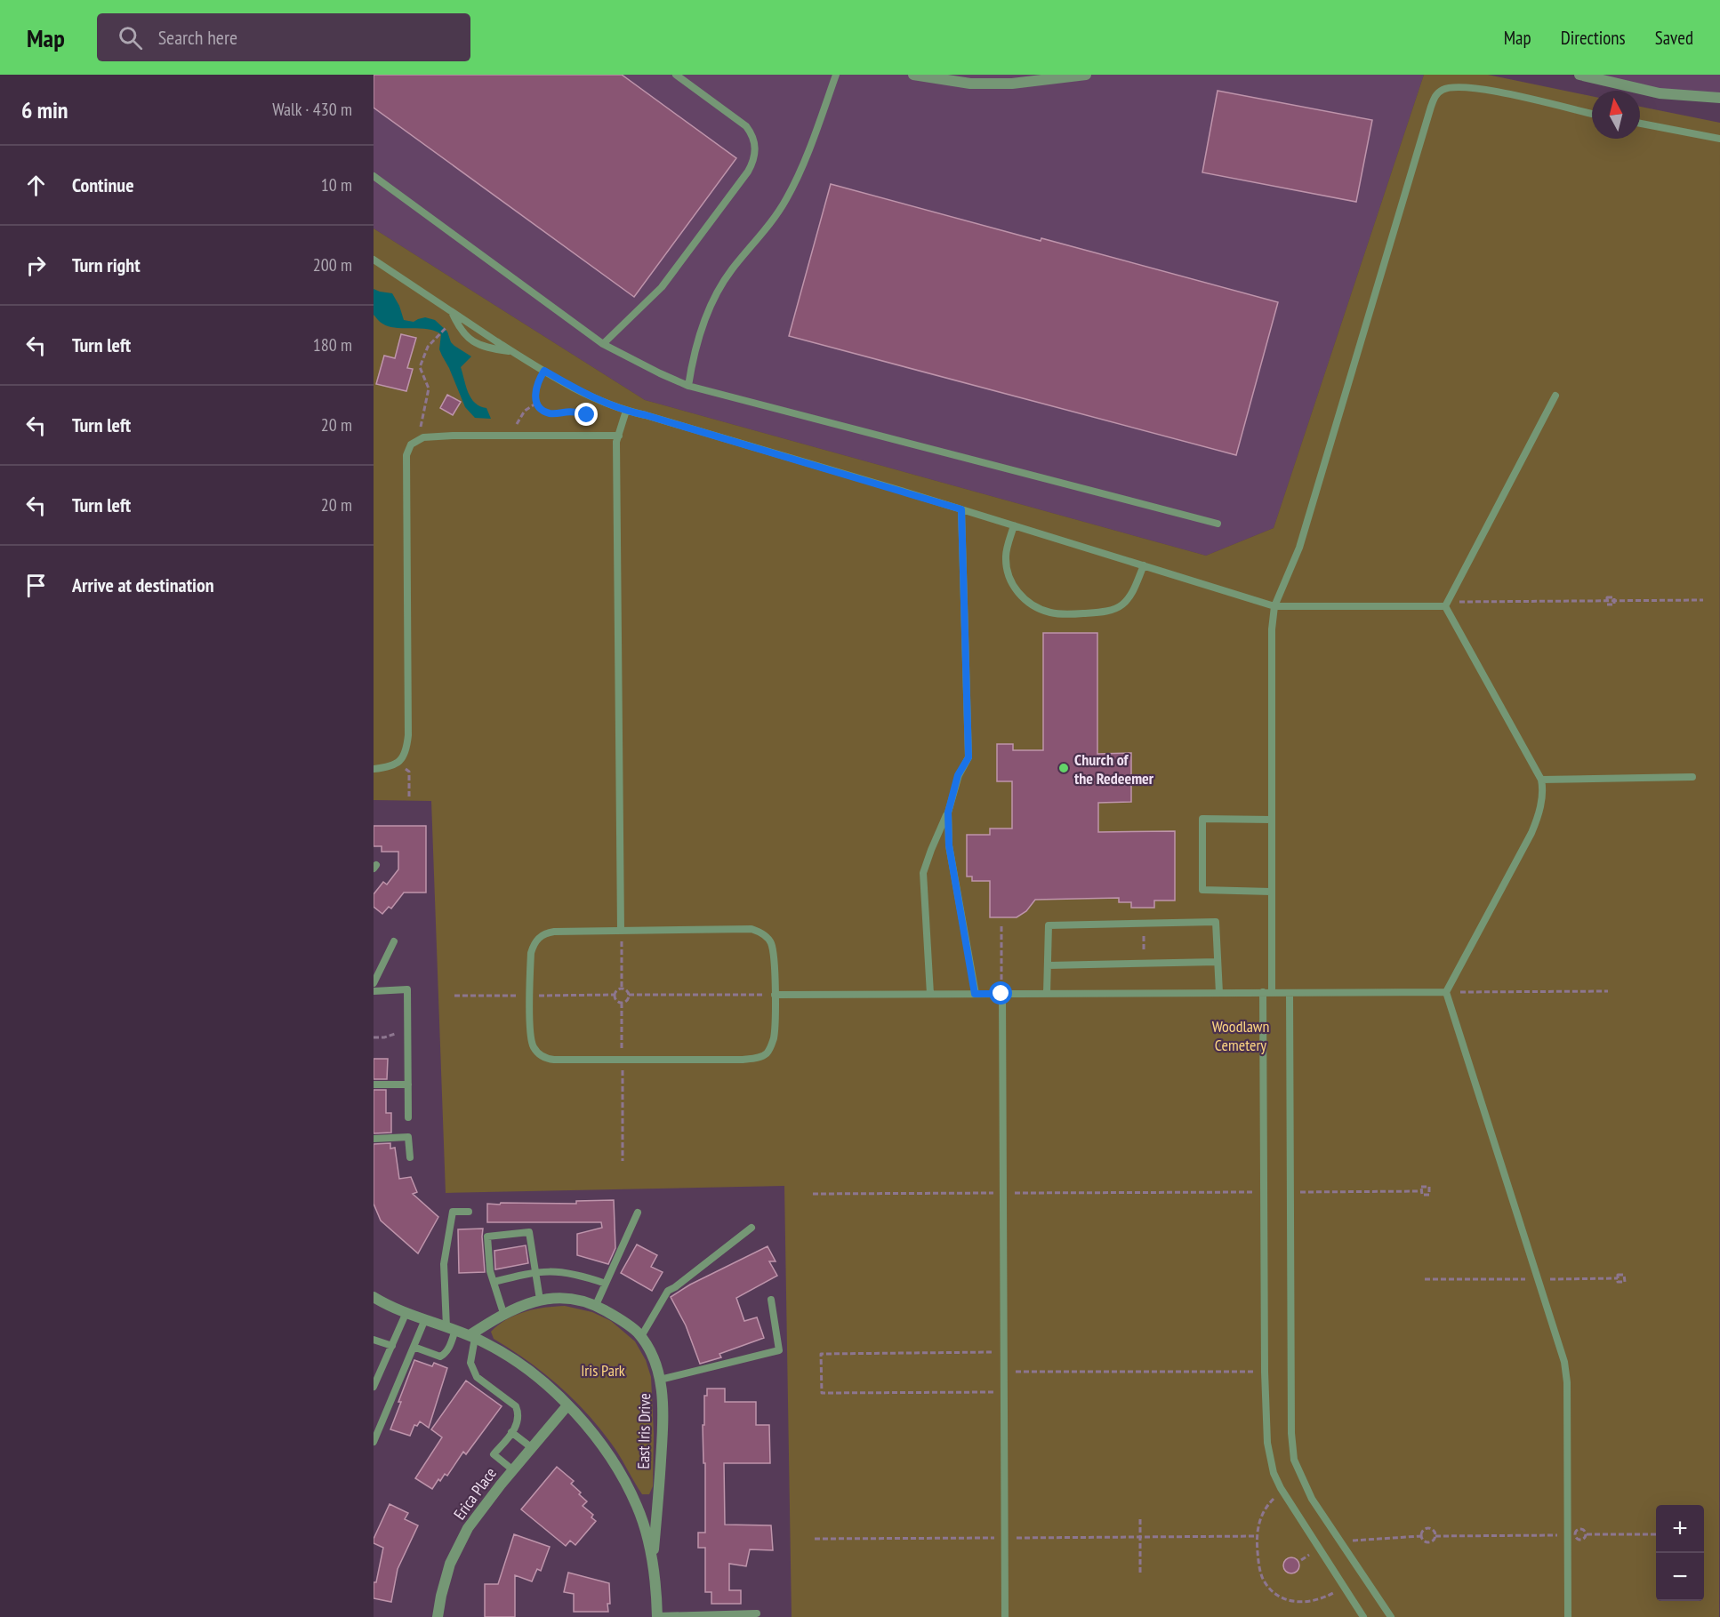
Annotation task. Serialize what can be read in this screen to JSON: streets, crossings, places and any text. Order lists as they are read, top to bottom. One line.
{"streets":{"street":["East Iris Drive","Erica Place"]},"crossings":[["East Iris Drive","Erica Place"]],"parks":["Woodlawn Cemetery","Iris Park"],"places":["Church of the Redeemer"],"north":"top","page":{"header":"Map","search":"Search here","nav":["Map","Directions","Saved"],"heading":["6 min","Walk · 430 m"],"list":[["Continue","10 m"],["Turn right","200 m"],["Turn left","180 m"],["Turn left","20 m"],["Turn left","20 m"],"Arrive at destination"],"map_buttons":["+","−"]}}
